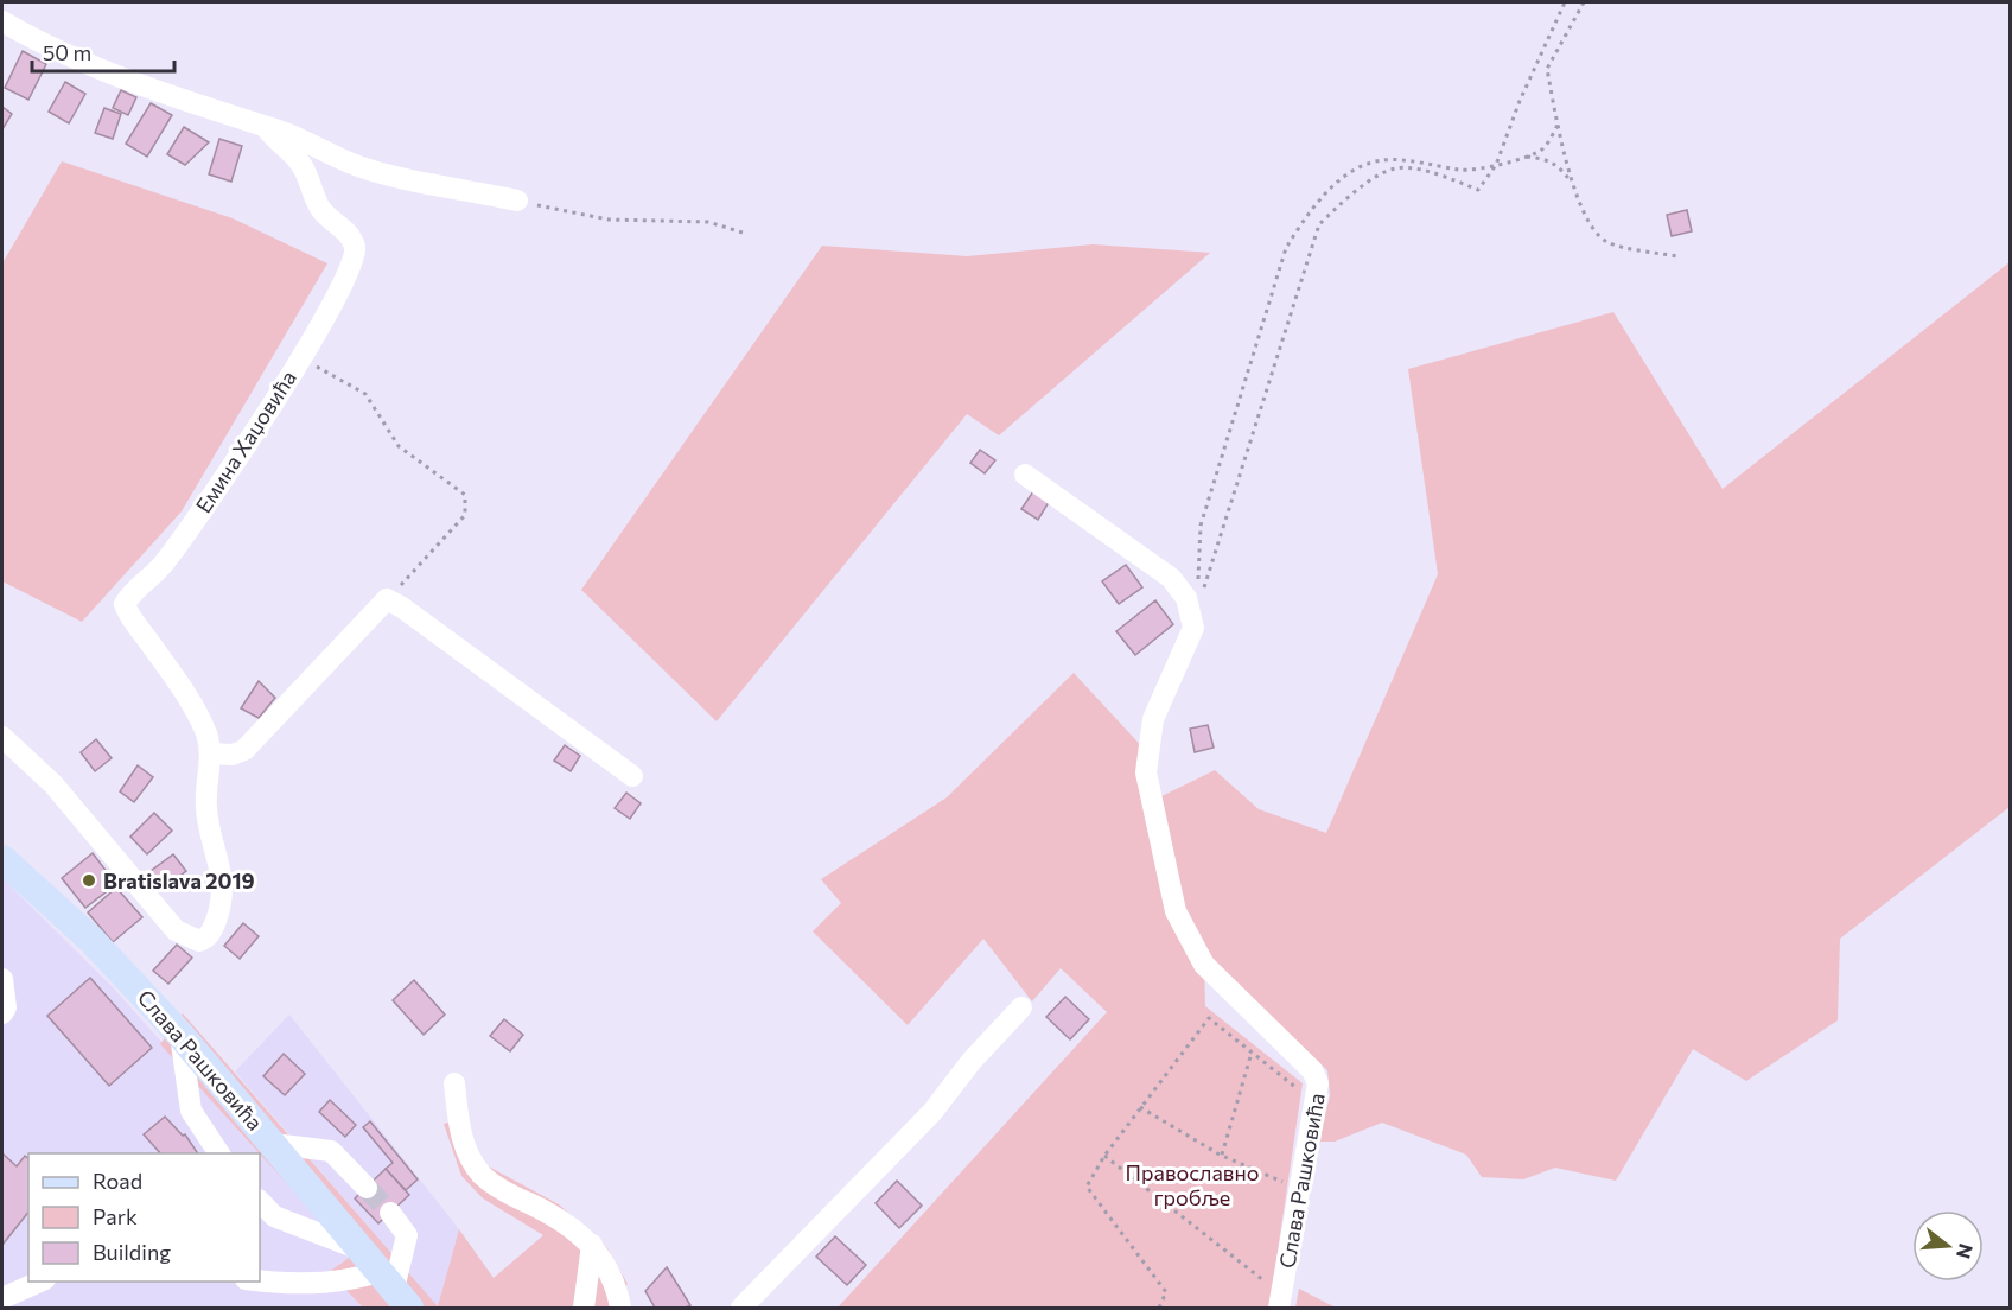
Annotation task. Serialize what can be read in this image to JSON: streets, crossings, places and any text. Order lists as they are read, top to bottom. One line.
{"streets":{"main road":["Слава Рашковића"],"street":["Емина Хаџовића"]},"parks":["Православно гробље"],"places":["Bratislava 2019"],"legend":["Road","Park","Building"],"scale_bar":"50 m","north":"right"}
